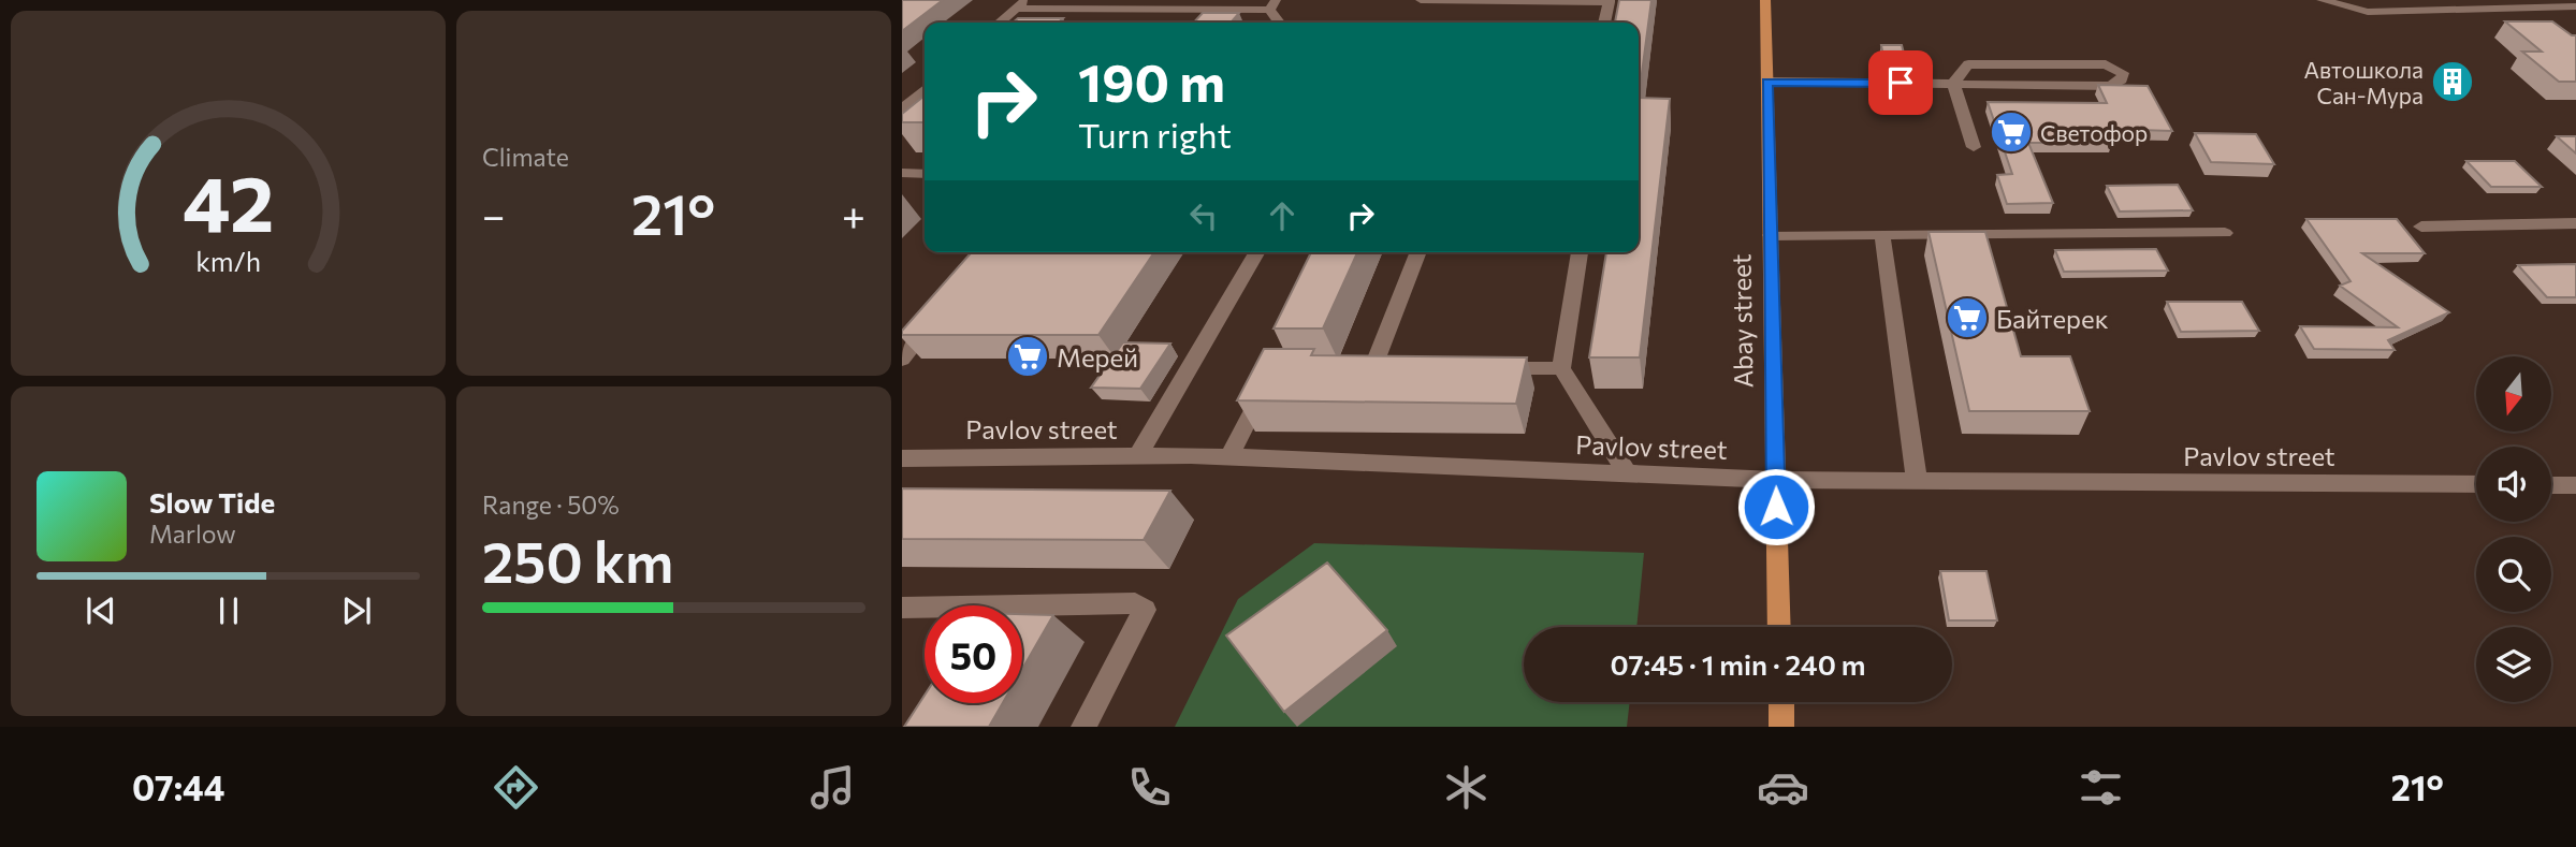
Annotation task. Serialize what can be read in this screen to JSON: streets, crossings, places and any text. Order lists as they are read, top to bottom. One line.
{"streets":{"main road":["Abay street"],"street":["Pavlov street"]},"crossings":[["Abay street","Pavlov street"]],"places":{"building":["Автошкола Сан-Мура"],"supermarket":["Светофор","Байтерек","Мерей"]},"north":"bottom","page":{"tile":["Climate",["Range · 50%","250 km"]],"turn":["190 m","Turn right"],"heat":["−","21°","+"],"song":["Slow Tide","Marlow"],"limit":"50","trip":"07:45 · 1 min · 240 m","tabs":["07:44","21°"],"gauge":["42","km/h"]}}
